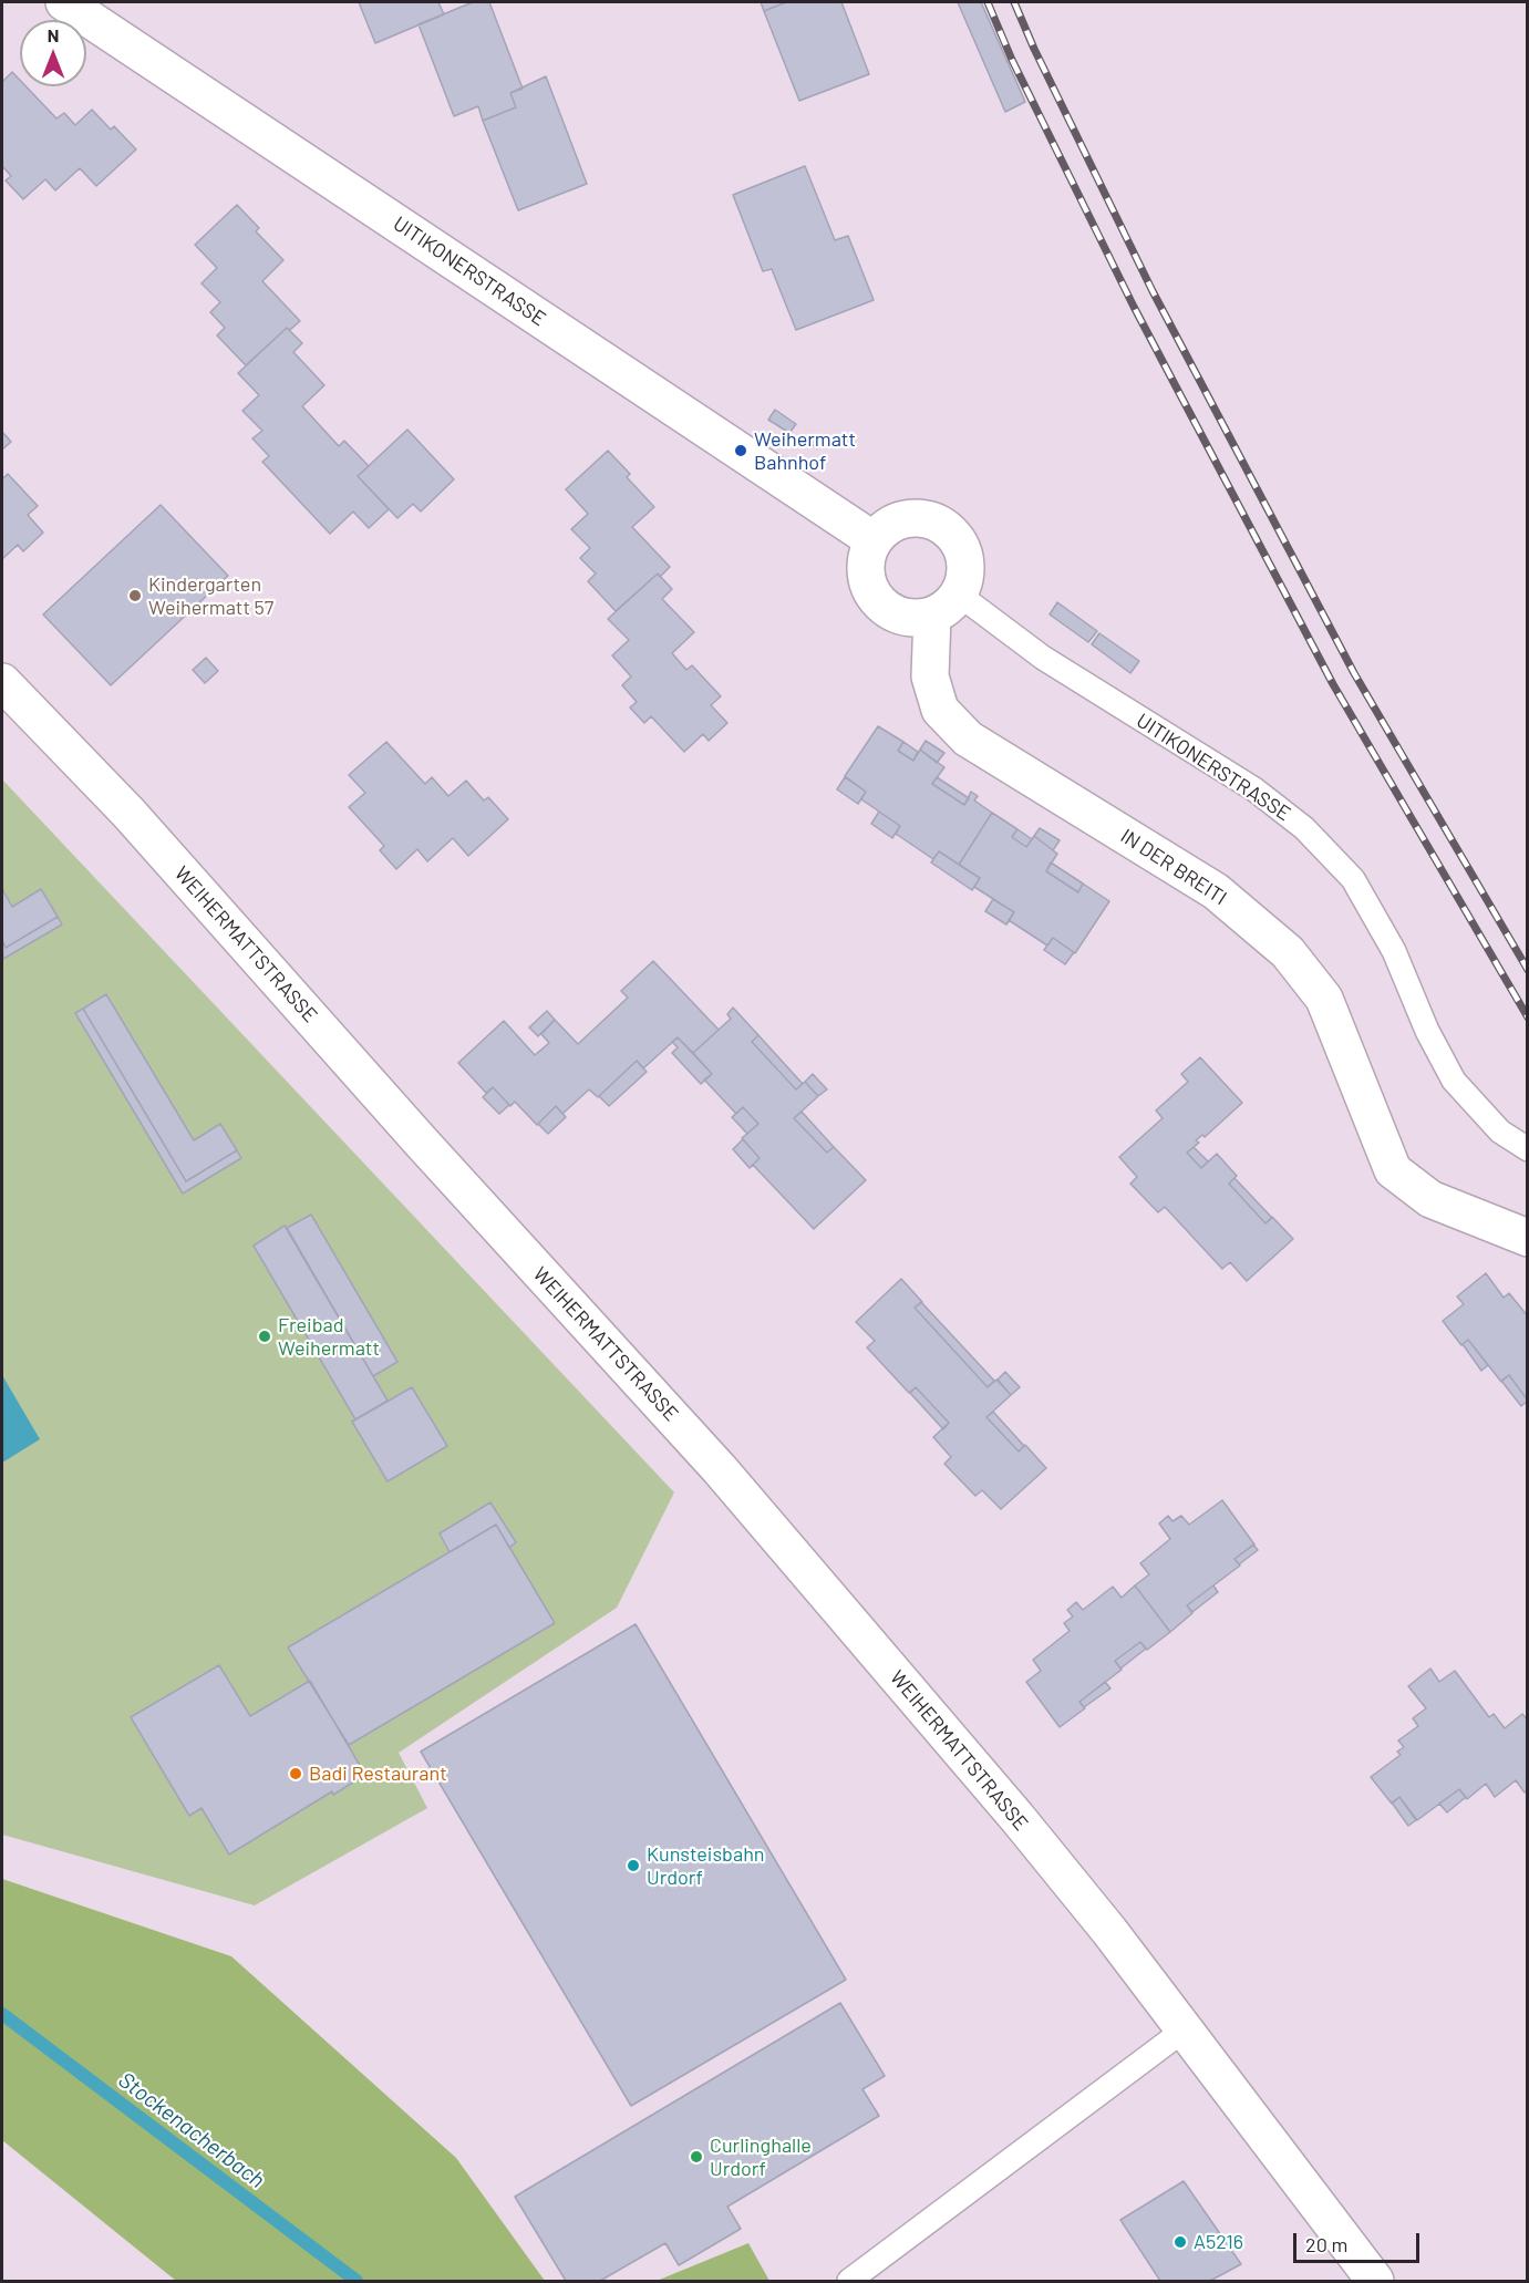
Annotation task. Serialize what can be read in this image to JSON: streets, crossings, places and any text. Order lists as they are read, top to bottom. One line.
{"streets":{"street":["UITIKONERSTRASSE","IN DER BREITI","WEIHERMATTSTRASSE"]},"crossings":[["UITIKONERSTRASSE","IN DER BREITI"]],"water":["Stockenacherbach"],"places":["Weihermatt Bahnhof","Kindergarten Weihermatt 57","Freibad Weihermatt","Badi Restaurant","Kunsteisbahn Urdorf","Curlinghalle Urdorf","A5216"],"scale_bar":"20 m","north":"top"}
